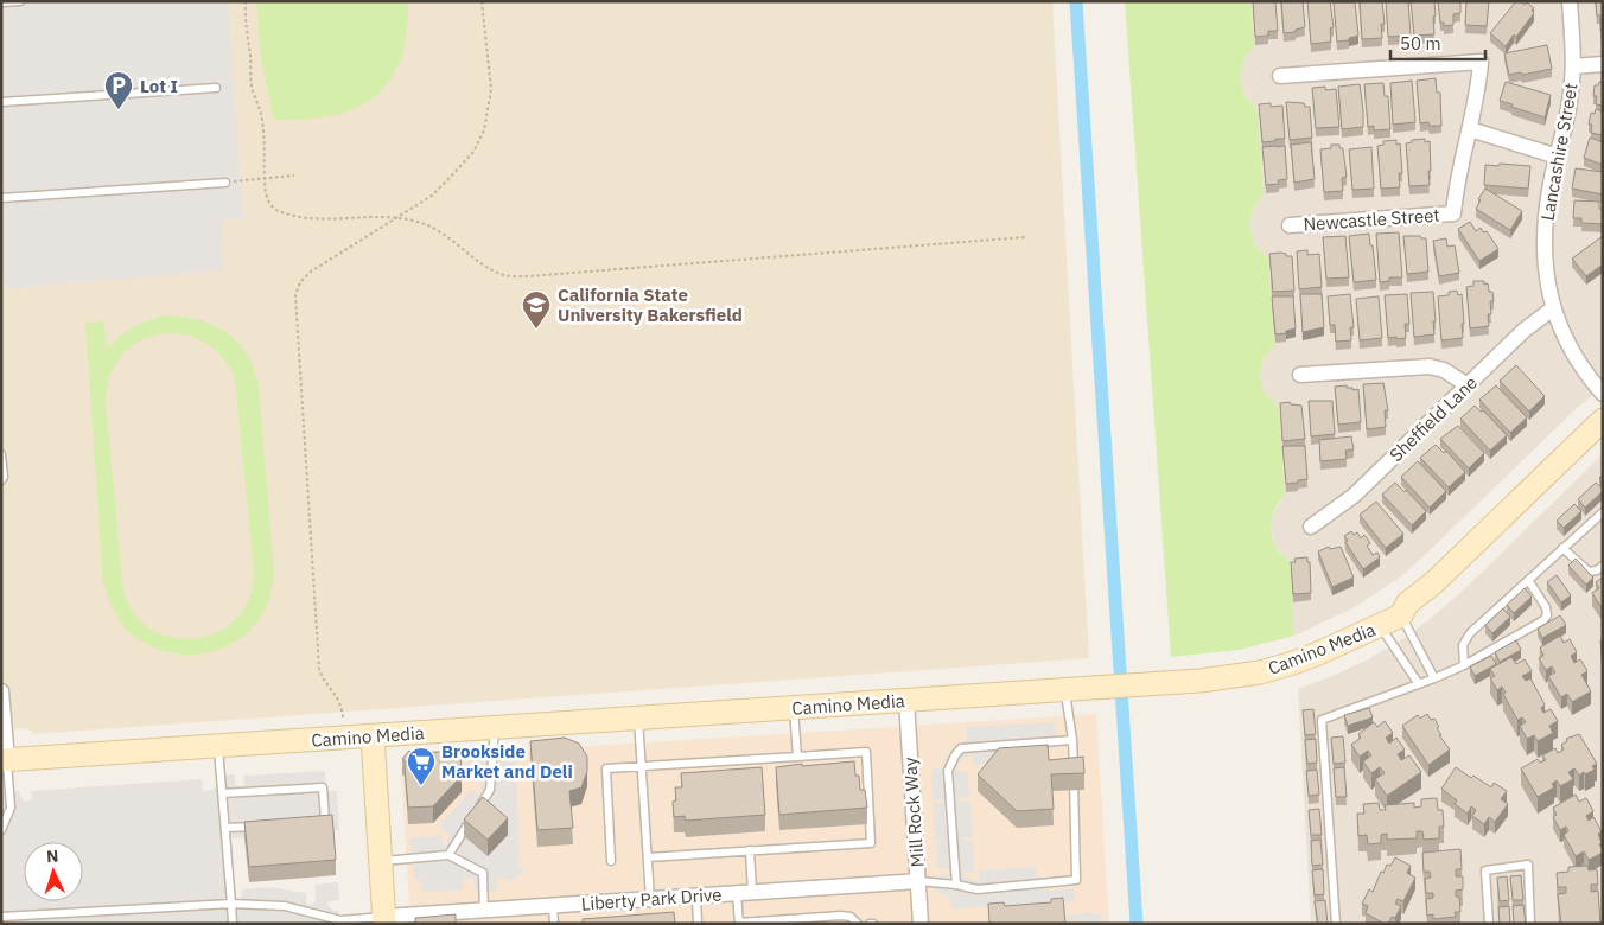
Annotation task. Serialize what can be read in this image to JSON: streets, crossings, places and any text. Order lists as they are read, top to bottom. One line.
{"streets":{"street":["Lancashire Street","Newcastle Street","Sheffield Lane","Camino Media","Mill Rock Way","Liberty Park Drive"]},"crossings":[["Lancashire Street","Sheffield Lane"],["Camino Media","Mill Rock Way"],["Mill Rock Way","Liberty Park Drive"]],"places":{"parking":["Lot I"],"school or university":["California State University Bakersfield"],"supermarket":["Brookside Market and Deli"]},"scale_bar":"50 m","north":"top"}
